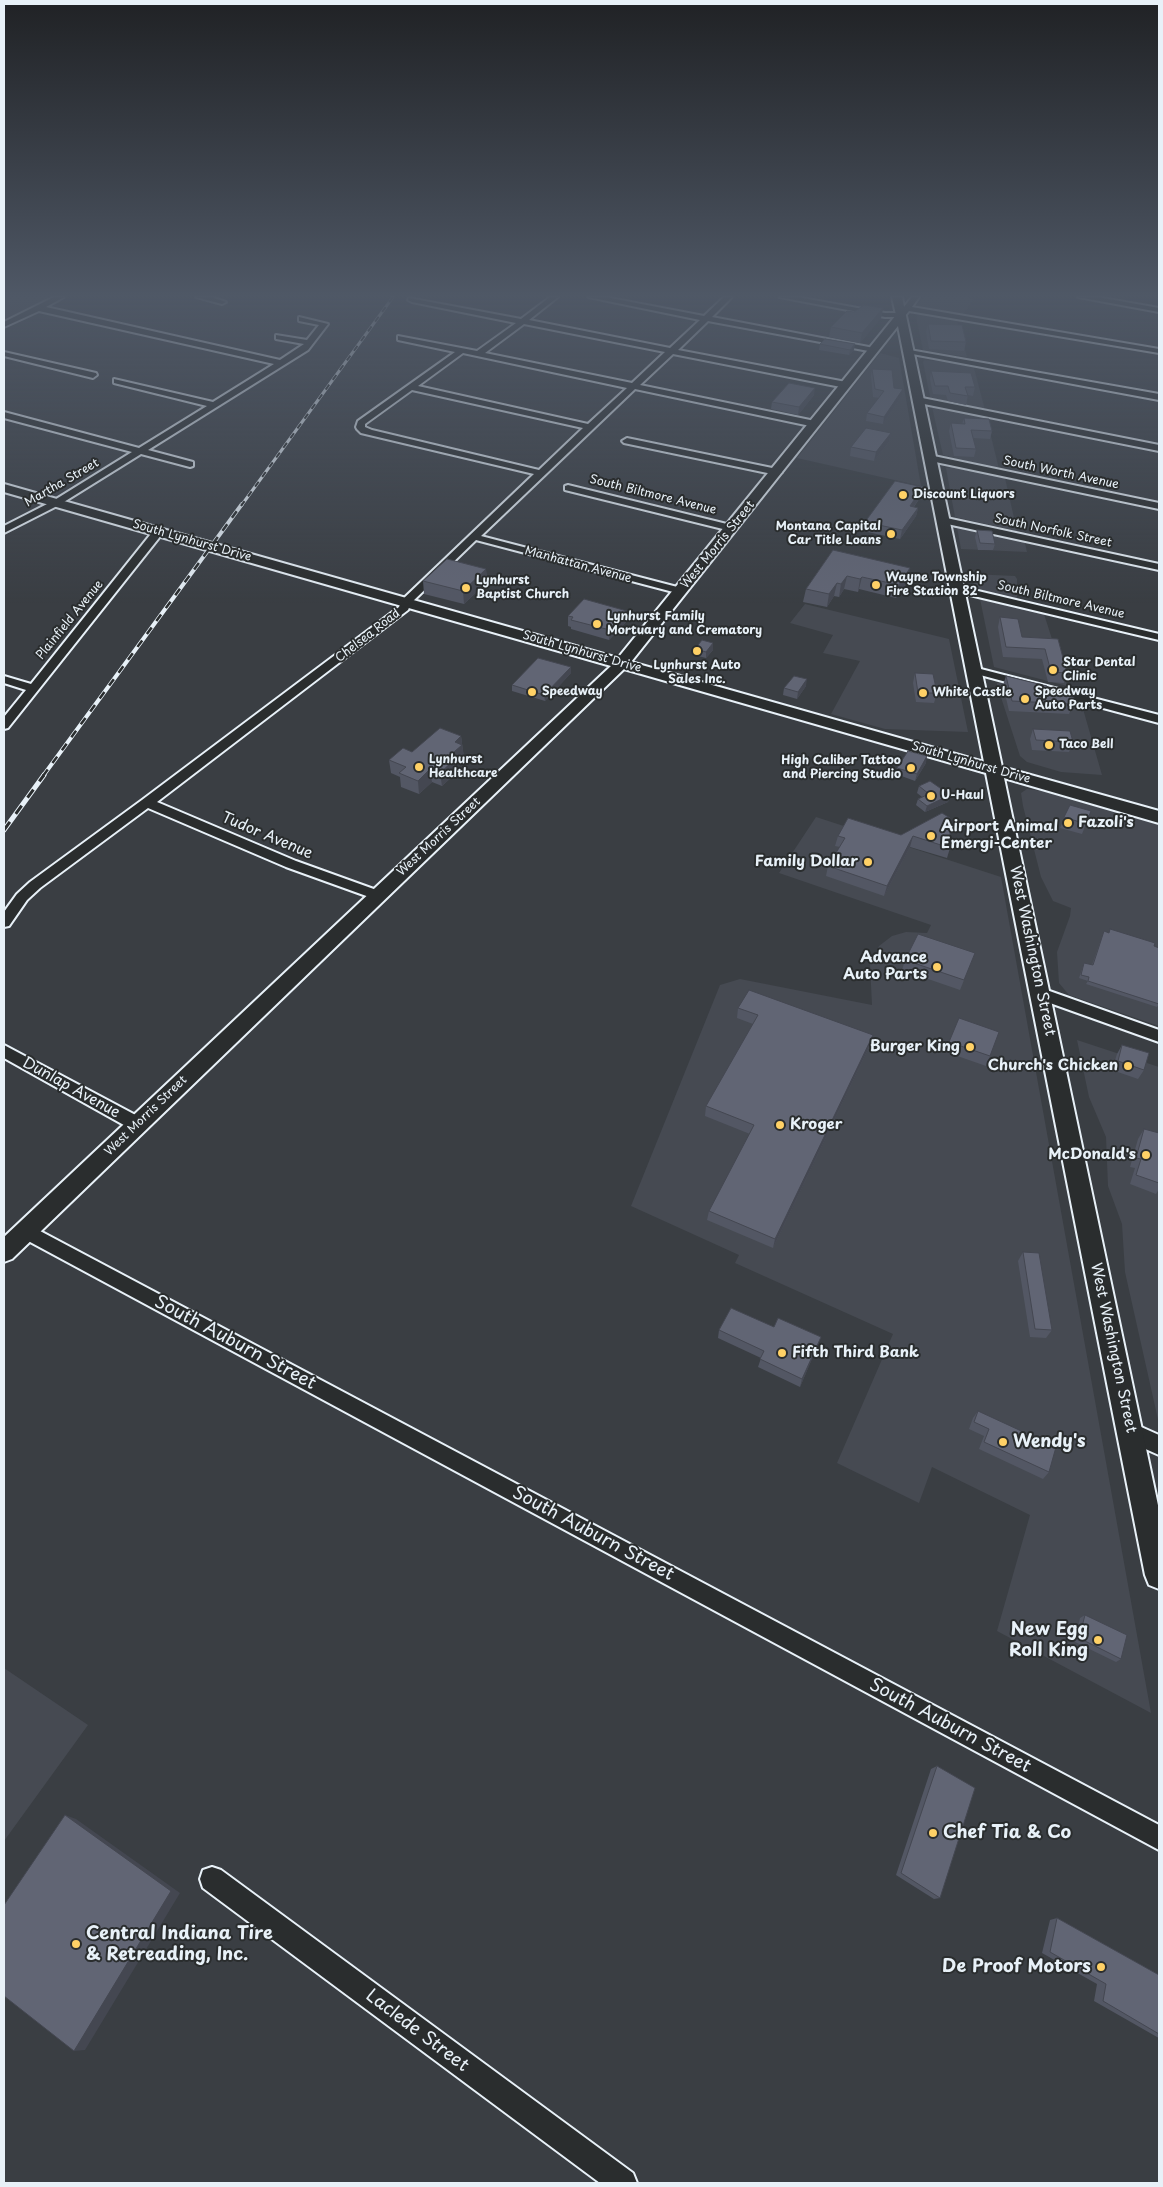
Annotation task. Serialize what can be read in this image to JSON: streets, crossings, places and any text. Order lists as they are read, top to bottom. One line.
{"streets":{"main road":["South Lynhurst Drive","West Morris Street","West Washington Street"],"street":["South Worth Avenue","Martha Street","South Biltmore Avenue","South Norfolk Street","Manhattan Avenue","Plainfield Avenue","Chelsea Road","Tudor Avenue","Dunlap Avenue","South Auburn Street","Laclede Street"]},"crossings":[["South Worth Avenue","West Washington Street"],["Martha Street","South Lynhurst Drive"],["South Biltmore Avenue","West Morris Street"],["South Biltmore Avenue","West Washington Street"],["South Norfolk Street","West Washington Street"],["South Lynhurst Drive","West Morris Street"],["South Lynhurst Drive","Plainfield Avenue"],["South Lynhurst Drive","Chelsea Road"],["South Lynhurst Drive","West Washington Street"],["West Morris Street","Manhattan Avenue"],["West Morris Street","Tudor Avenue"],["West Morris Street","Dunlap Avenue"],["West Morris Street","South Auburn Street"],["Manhattan Avenue","Chelsea Road"],["Chelsea Road","Tudor Avenue"]],"places":["Discount Liquors","Montana Capital Car Title Loans","Wayne Township Fire Station 82","Lynhurst Baptist Church","Lynhurst Family Mortuary and Crematory","Lynhurst Auto Sales Inc.","Star Dental Clinic","Speedway","White Castle","Speedway Auto Parts","Taco Bell","Lynhurst Healthcare","High Caliber Tattoo and Piercing Studio","U-Haul","Fazoli's","Airport Animal Emergi-Center","Family Dollar","Advance Auto Parts","Burger King","Church's Chicken","Kroger","McDonald's","Fifth Third Bank","Wendy's","New Egg Roll King","Chef Tia & Co","Central Indiana Tire & Retreading, Inc.","De Proof Motors"]}
